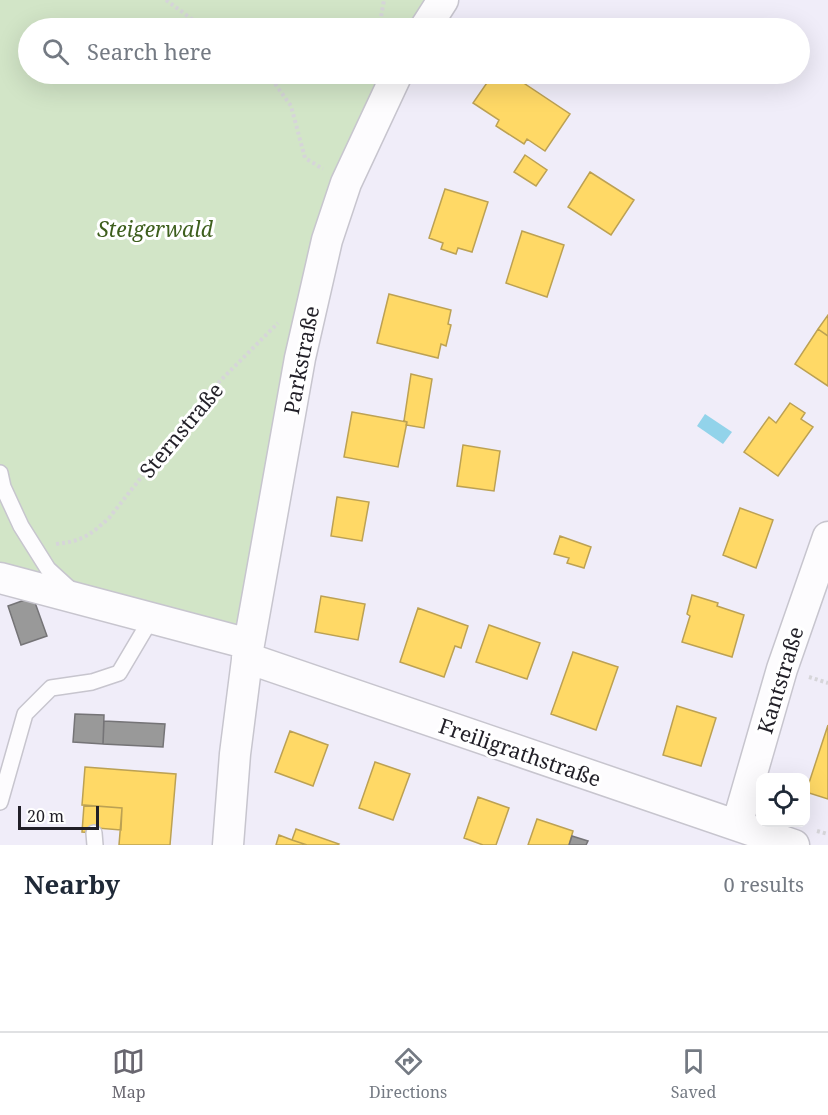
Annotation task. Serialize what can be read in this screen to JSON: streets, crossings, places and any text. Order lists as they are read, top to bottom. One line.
{"streets":{"street":["Parkstraße","Kantstraße","Freiligrathstraße"],"path":["Sternstraße"]},"crossings":[["Parkstraße","Freiligrathstraße"],["Kantstraße","Freiligrathstraße"]],"parks":["Steigerwald"],"scale_bar":"20 m","page":{"search":"Search here","scale":"20 m","heading":["Nearby","0 results"],"nav":["Map","Directions","Saved"]}}
